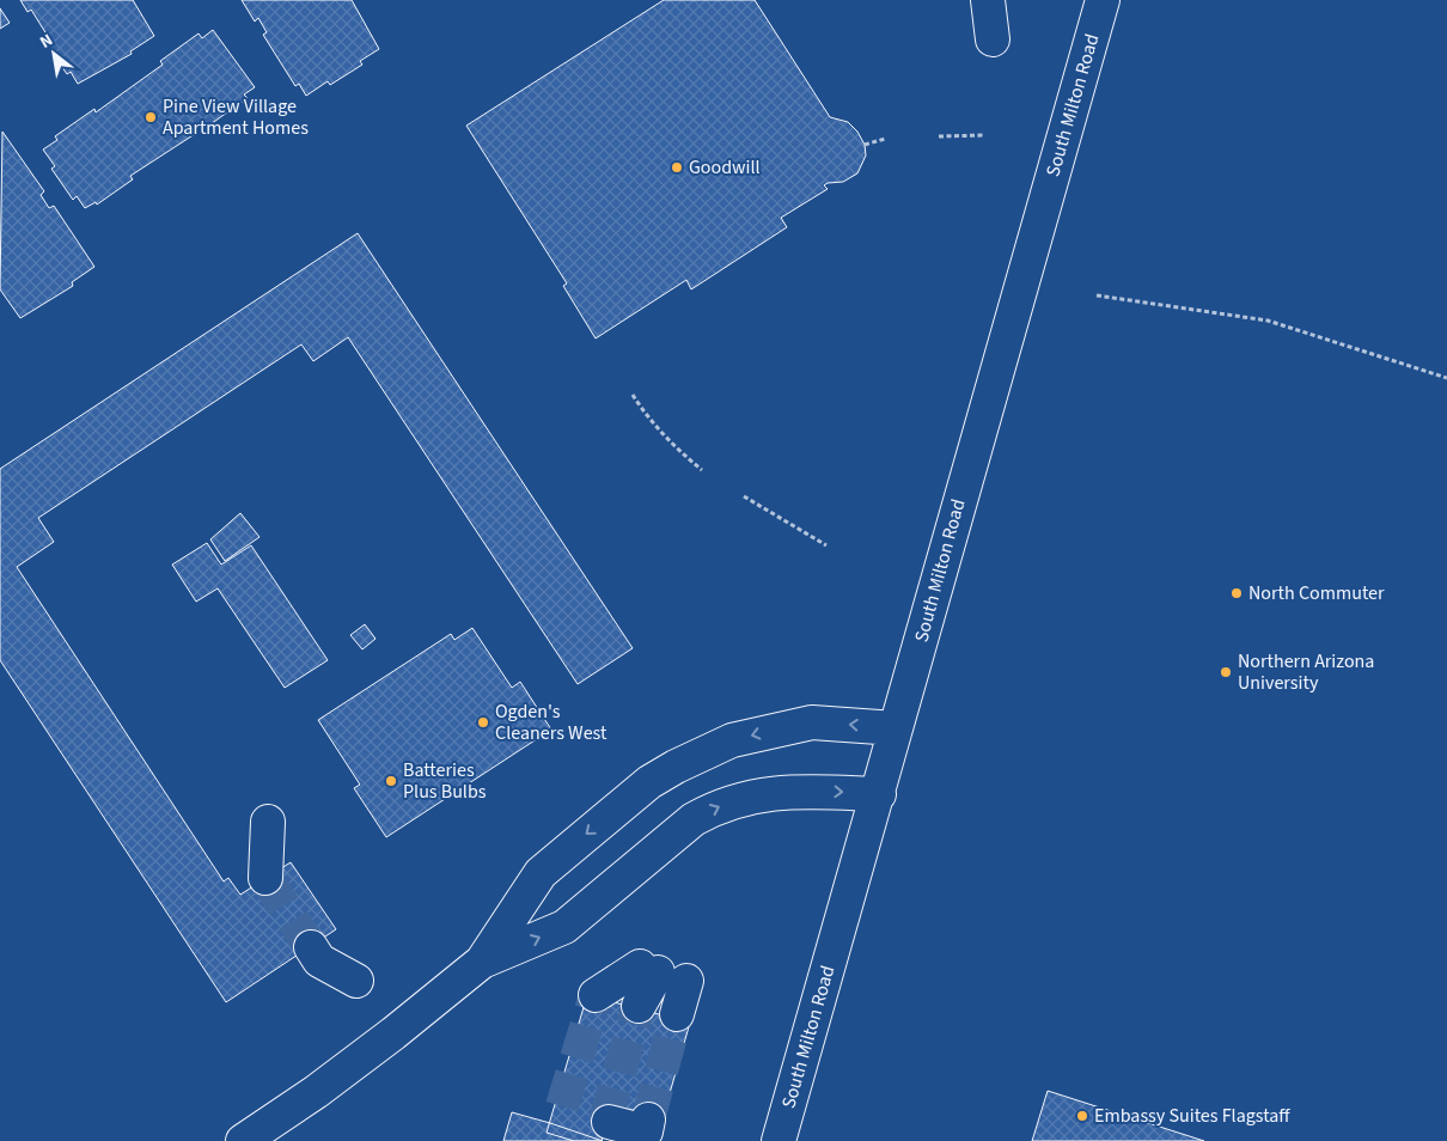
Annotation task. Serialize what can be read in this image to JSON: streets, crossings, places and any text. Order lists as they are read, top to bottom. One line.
{"streets":{"main road":["South Milton Road"]},"places":["Pine View Village Apartment Homes","Goodwill","North Commuter","Northern Arizona University","Ogden's Cleaners West","Batteries Plus Bulbs","Embassy Suites Flagstaff"],"north":"top left"}
